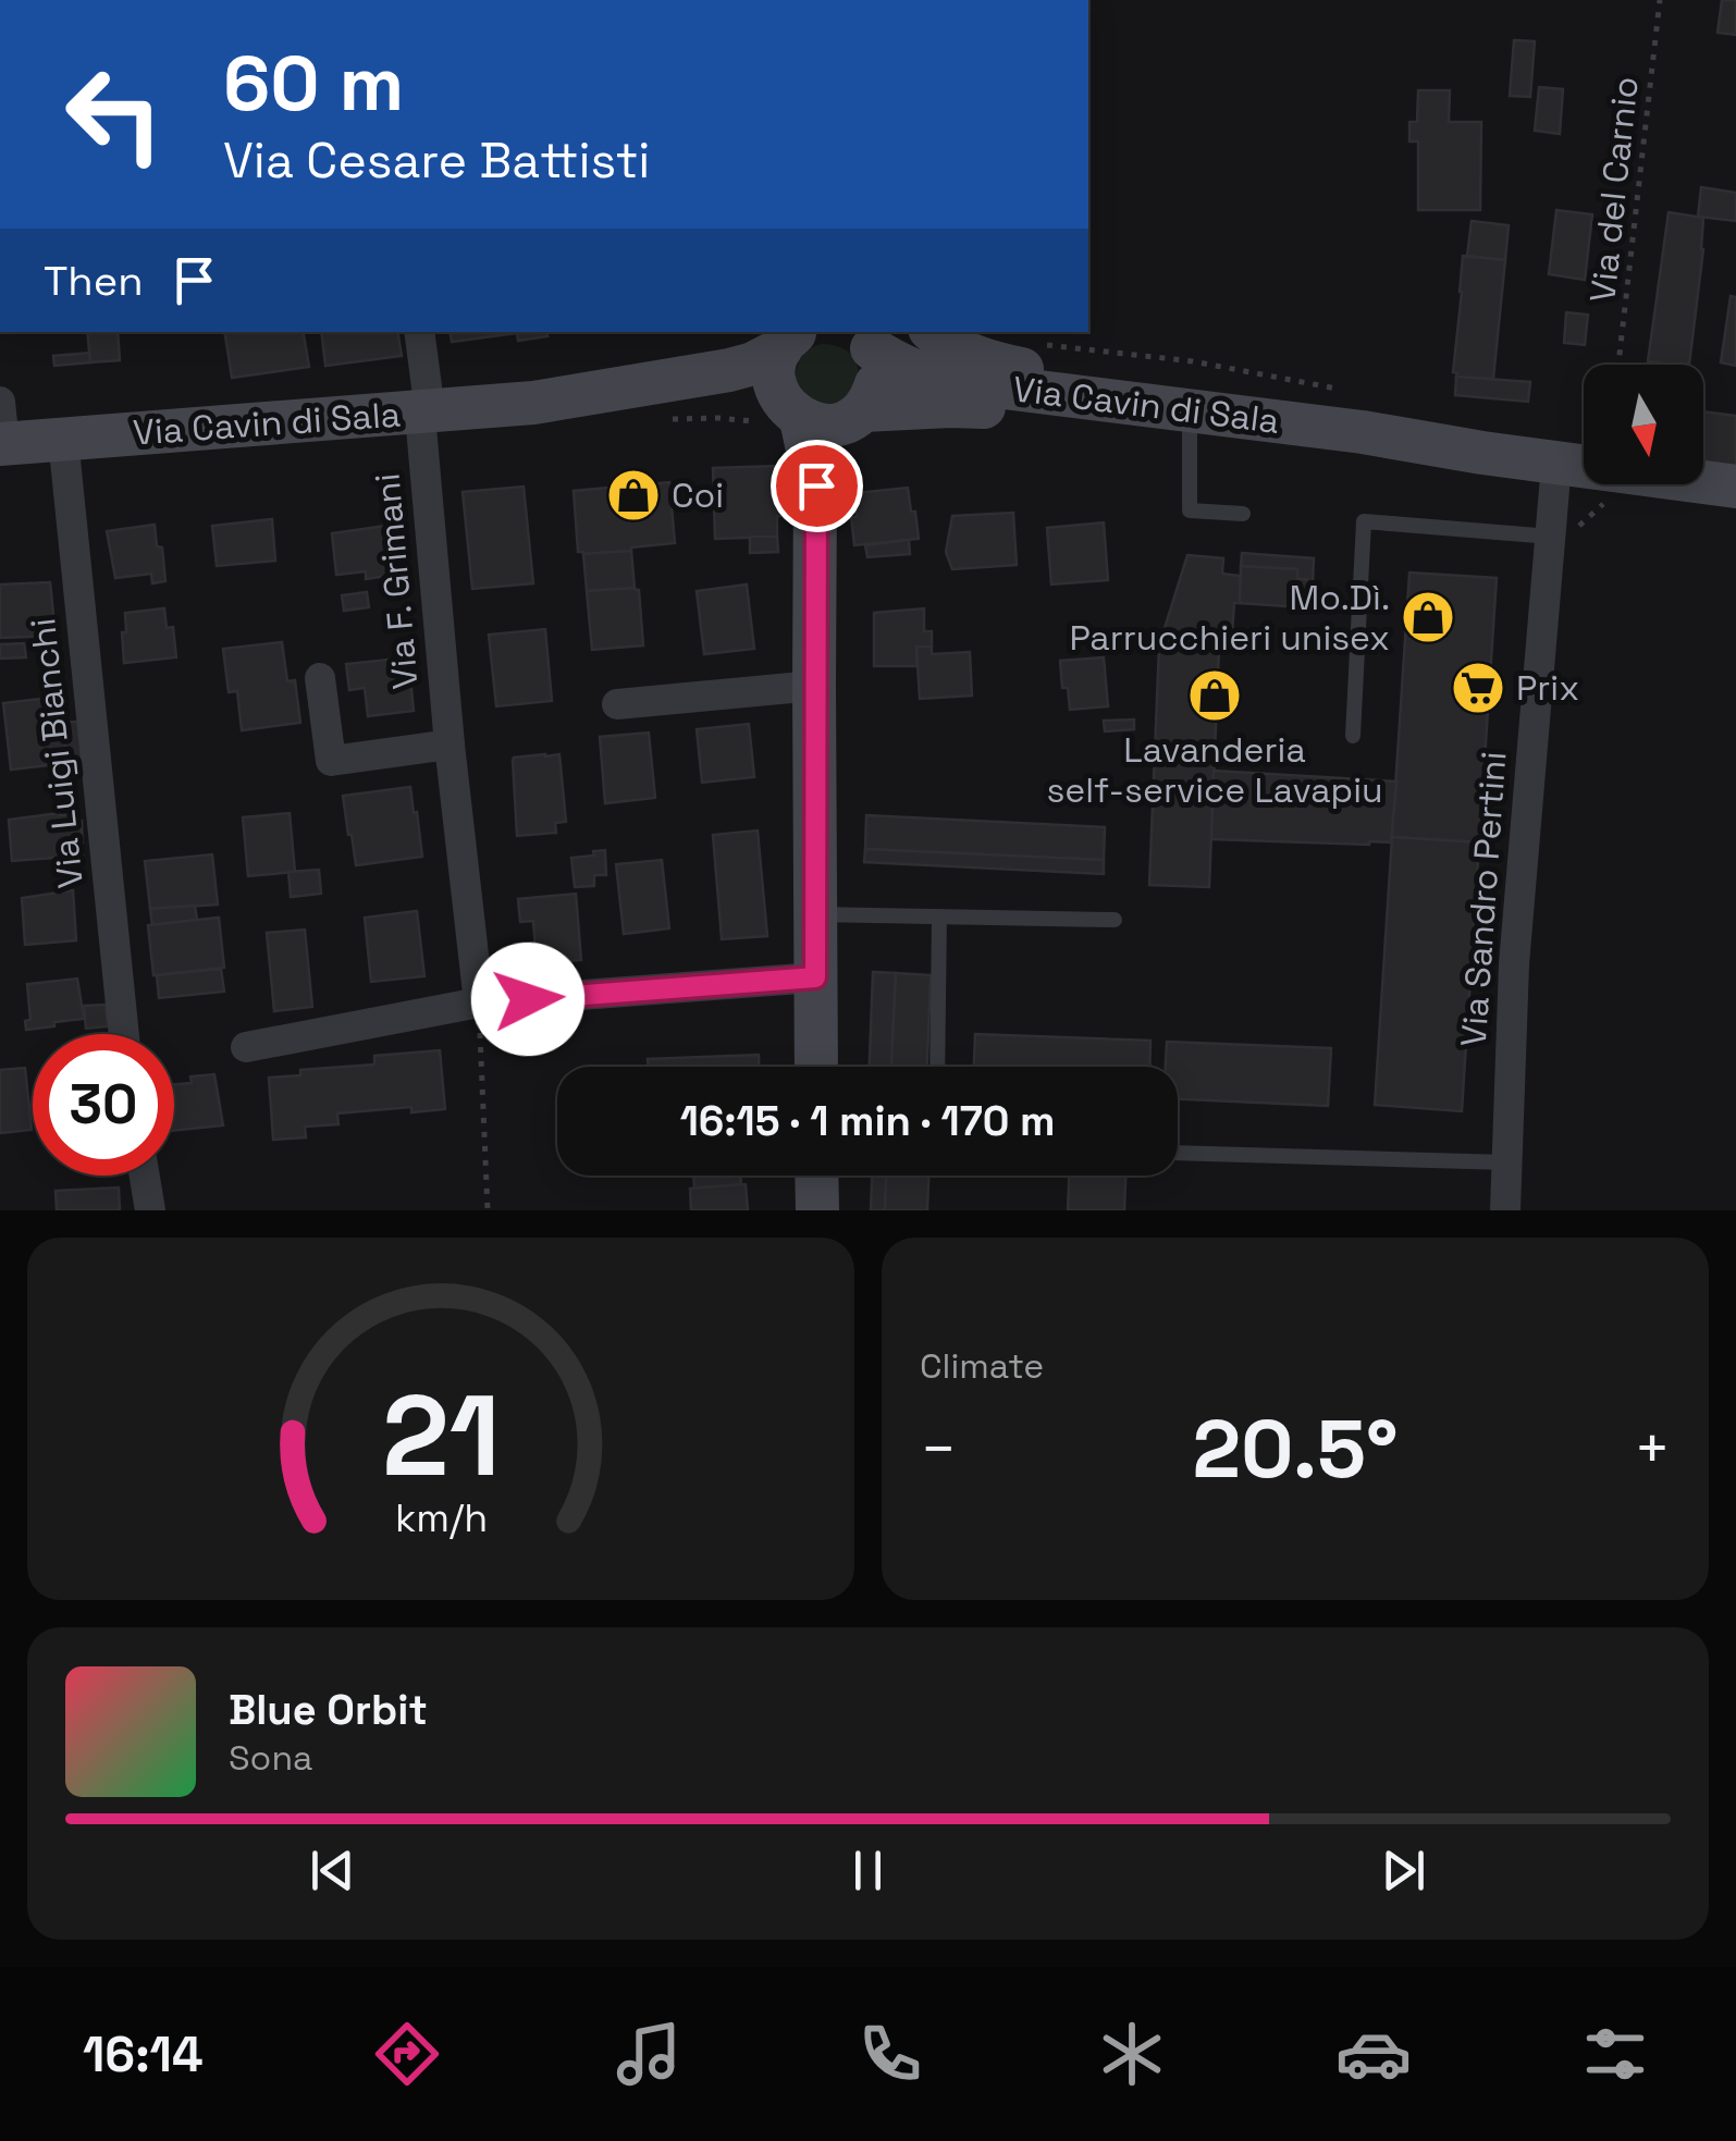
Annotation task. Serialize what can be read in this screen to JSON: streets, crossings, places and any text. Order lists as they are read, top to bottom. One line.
{"streets":{"main road":["Via Cavin di Sala"],"street":["Via F. Grimani","Via Luigi Bianchi","Via Sandro Pertini"],"path":["Via del Carnio"]},"crossings":[["Via Cavin di Sala","Via F. Grimani"],["Via Cavin di Sala","Via Luigi Bianchi"],["Via Cavin di Sala","Via Sandro Pertini"]],"places":{"shop":["Coi","Mo.Dì. Parrucchieri unisex","Lavanderia self-service Lavapiu"],"supermarket":["Prix"]},"north":"bottom","page":{"turn":["60 m","Via Cesare Battisti"],"then":"Then","limit":"30","trip":"16:15 · 1 min · 170 m","tile":"Climate","heat":["−","20.5°","+"],"song":["Blue Orbit","Sona"],"tabs":"16:14","gauge":["21","km/h"]}}
